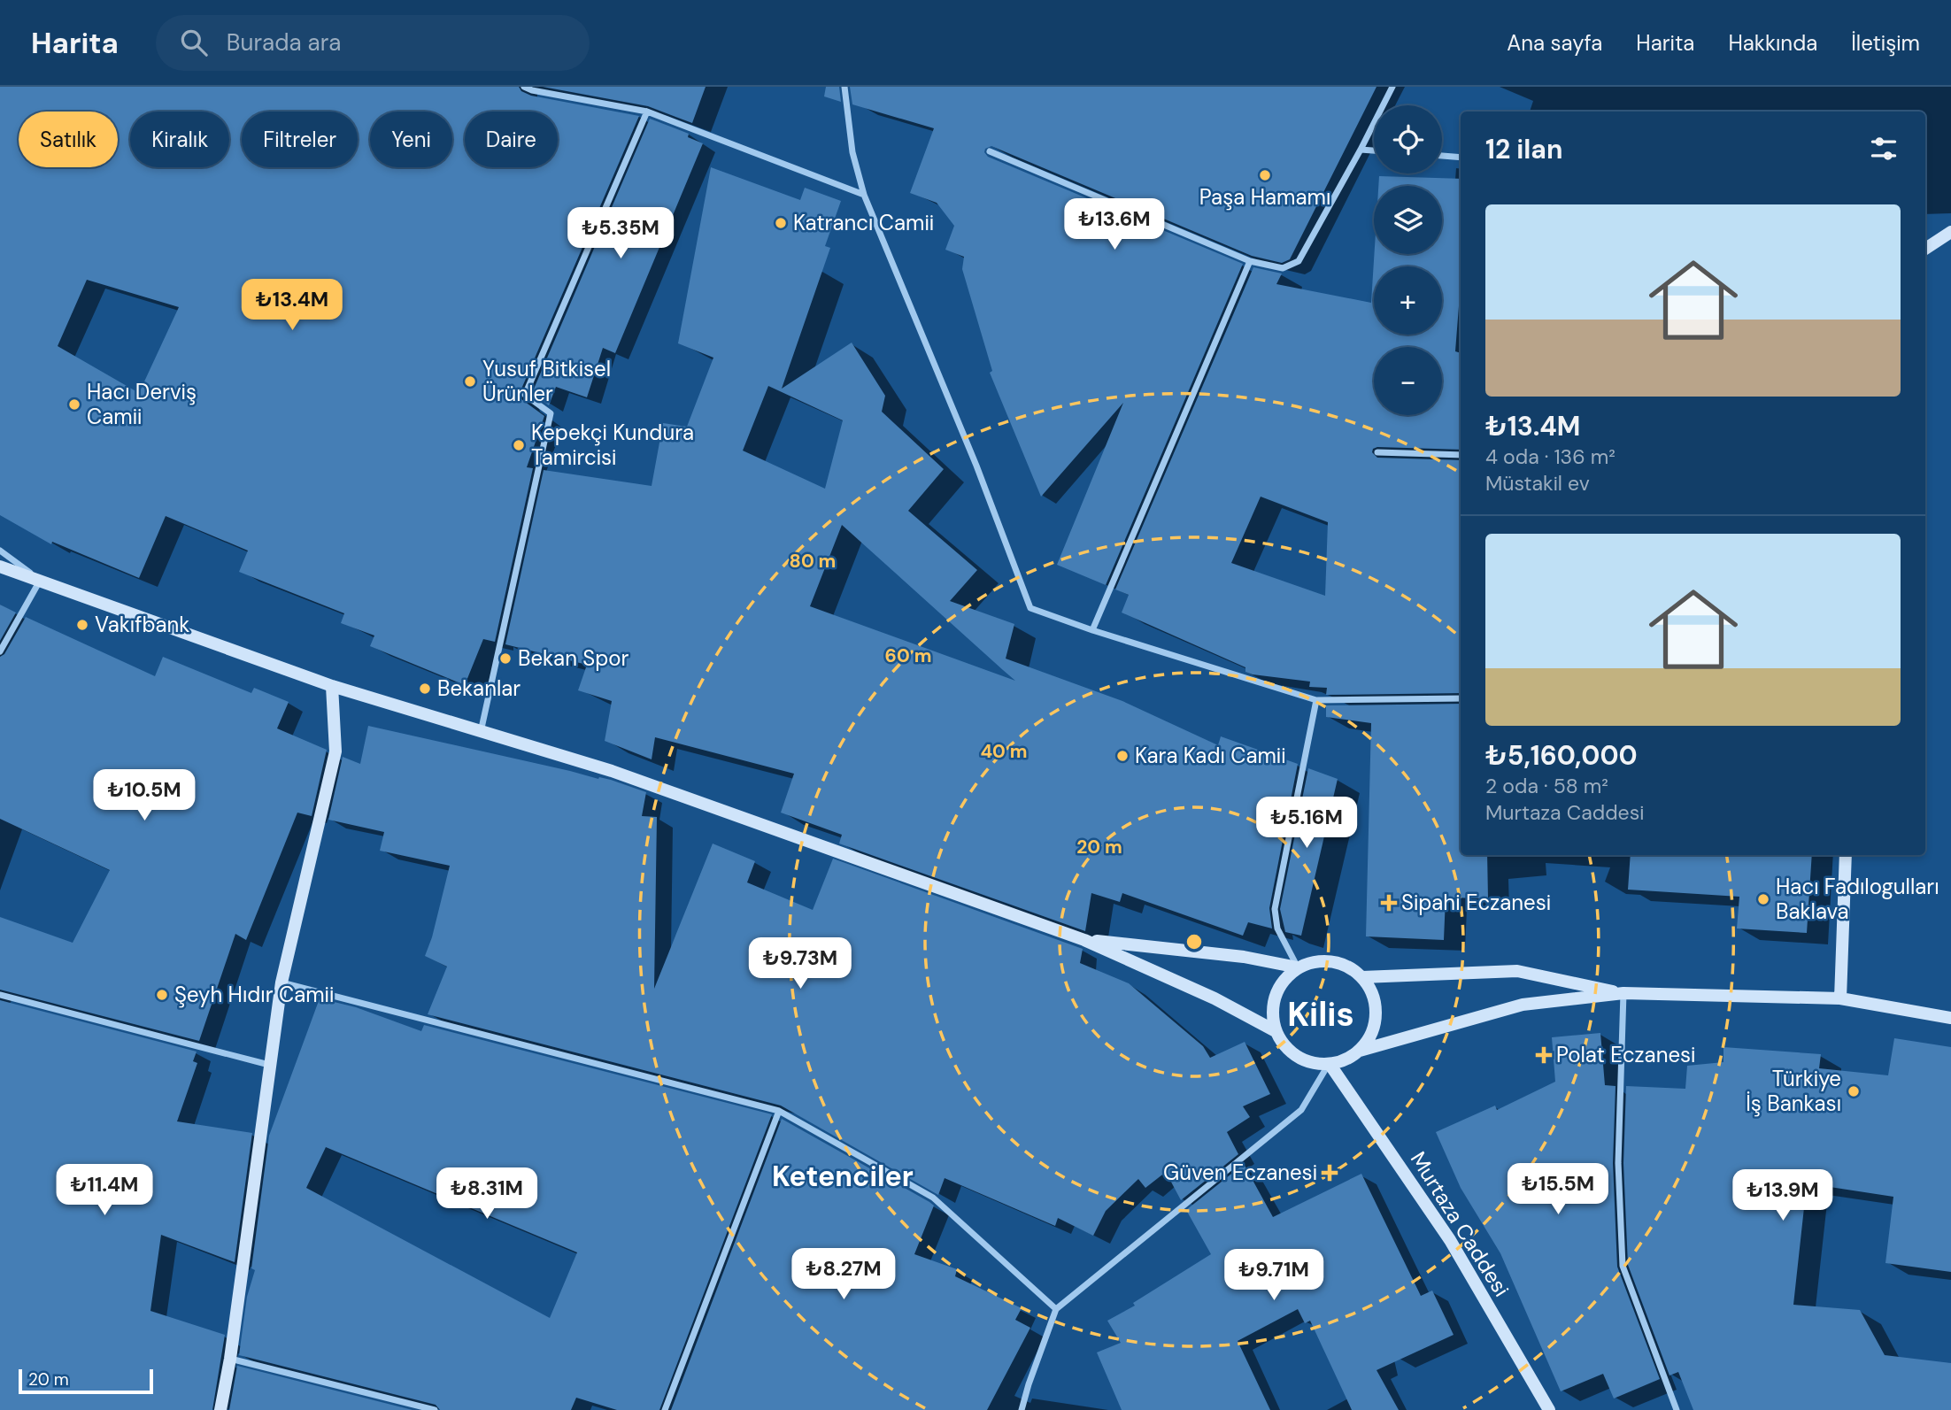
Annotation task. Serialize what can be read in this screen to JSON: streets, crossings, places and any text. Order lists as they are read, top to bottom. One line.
{"streets":{"main road":["Murtaza Caddesi"]},"districts":["Kilis","Ketenciler"],"places":{"other":["Paşa Hamamı","Katrancı Camii","Yusuf Bitkisel Ürünler","Hacı Derviş Camii","Kepekçi Kundura Tamircisi","Vakıfbank","Bekan Spor","Bekanlar","Kara Kadı Camii","Hacı Fadılogulları Baklava","Şeyh Hıdır Camii","Türkiye İş Bankası"],"health":["Sipahi Eczanesi","Polat Eczanesi","Güven Eczanesi"]},"scale_bar":"20 m","page":{"header":"Harita","search":"Burada ara","nav":["Ana sayfa","Harita","Hakkında","İletişim"],"map_buttons":["+","−"],"chip":["Satılık","Kiralık","Filtreler","Yeni","Daire"],"heading":"12 ilan","list":[{"name":"₺13.4M","note":"4 oda · 136 m² · Müstakil ev"},{"name":"₺5,160,000","note":"2 oda · 58 m² · Murtaza Caddesi"}],"price":["₺13.6M","₺5.35M","₺13.4M","₺10.5M","₺5.16M","₺9.73M","₺15.5M","₺11.4M","₺8.31M","₺13.9M","₺8.27M","₺9.71M"],"scale":"20 m"},"rings":["80 m","60 m","40 m","20 m"]}
